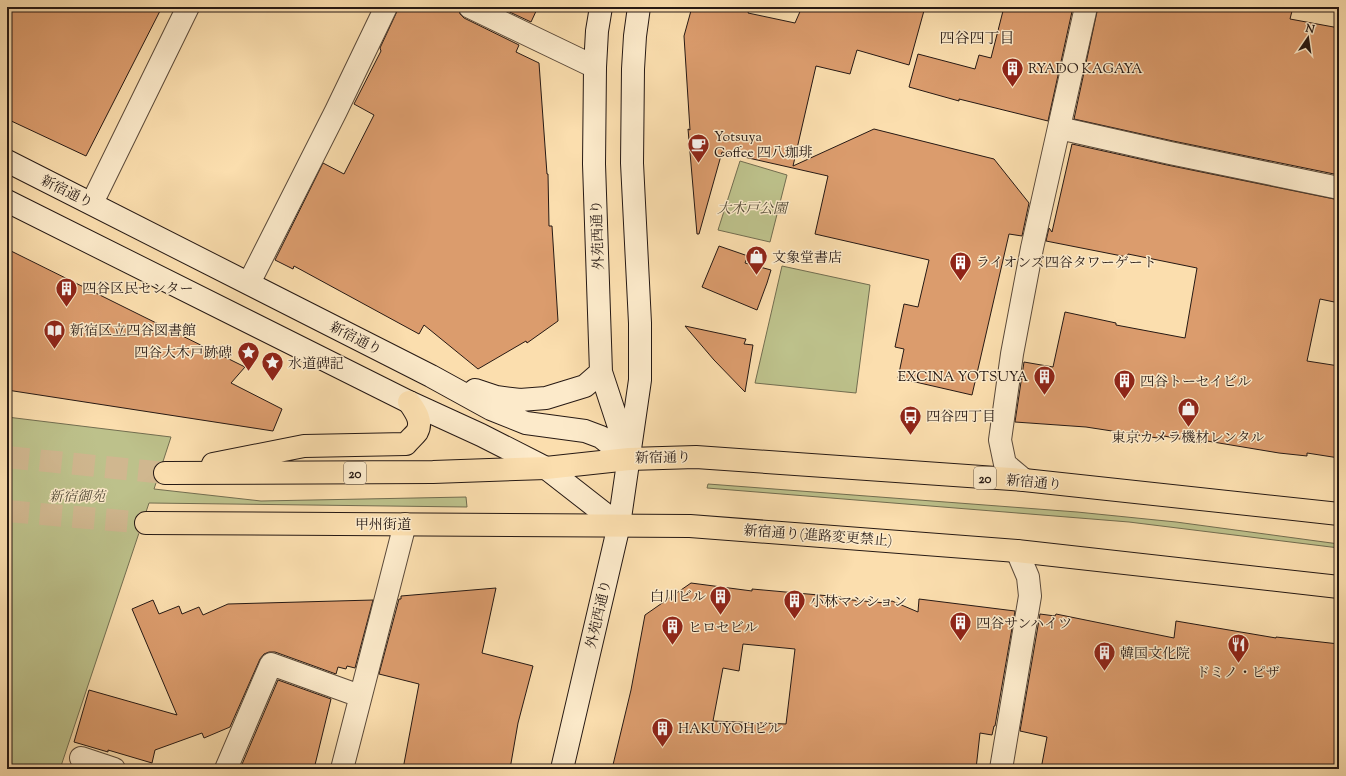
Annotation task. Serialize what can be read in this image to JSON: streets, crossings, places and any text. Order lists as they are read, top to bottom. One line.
{"streets":{"highway":["新宿通り","20","甲州街道","新宿通り(進路変更禁止)"],"street":["外苑西通り"]},"crossings":[["新宿通り","外苑西通り"],["新宿通り","20"],["外苑西通り","20"],["外苑西通り","甲州街道"],["外苑西通り","新宿通り(進路変更禁止)"],["甲州街道","新宿通り(進路変更禁止)"]],"districts":["四谷四丁目"],"parks":["大木戸公園","新宿御苑"],"places":{"building":["RYADO KAGAYA","ライオンズ四谷タワーゲート","四谷区民センター","EXCINA YOTSUYA","四谷トーセイビル","白川ビル","小林マンション","四谷サンハイツ","ヒロセビル","韓国文化院","HAKUYOHビル"],"cafe":["Yotsuya Coffee 四八珈琲"],"shop":["文象堂書店","東京カメラ機材レンタル"],"library":["新宿区立四谷図書館"],"place":["四谷大木戸跡碑","水道碑記"],"bus stop":["四谷四丁目"],"restaurant":["ドミノ・ピザ"]},"north":"top"}
